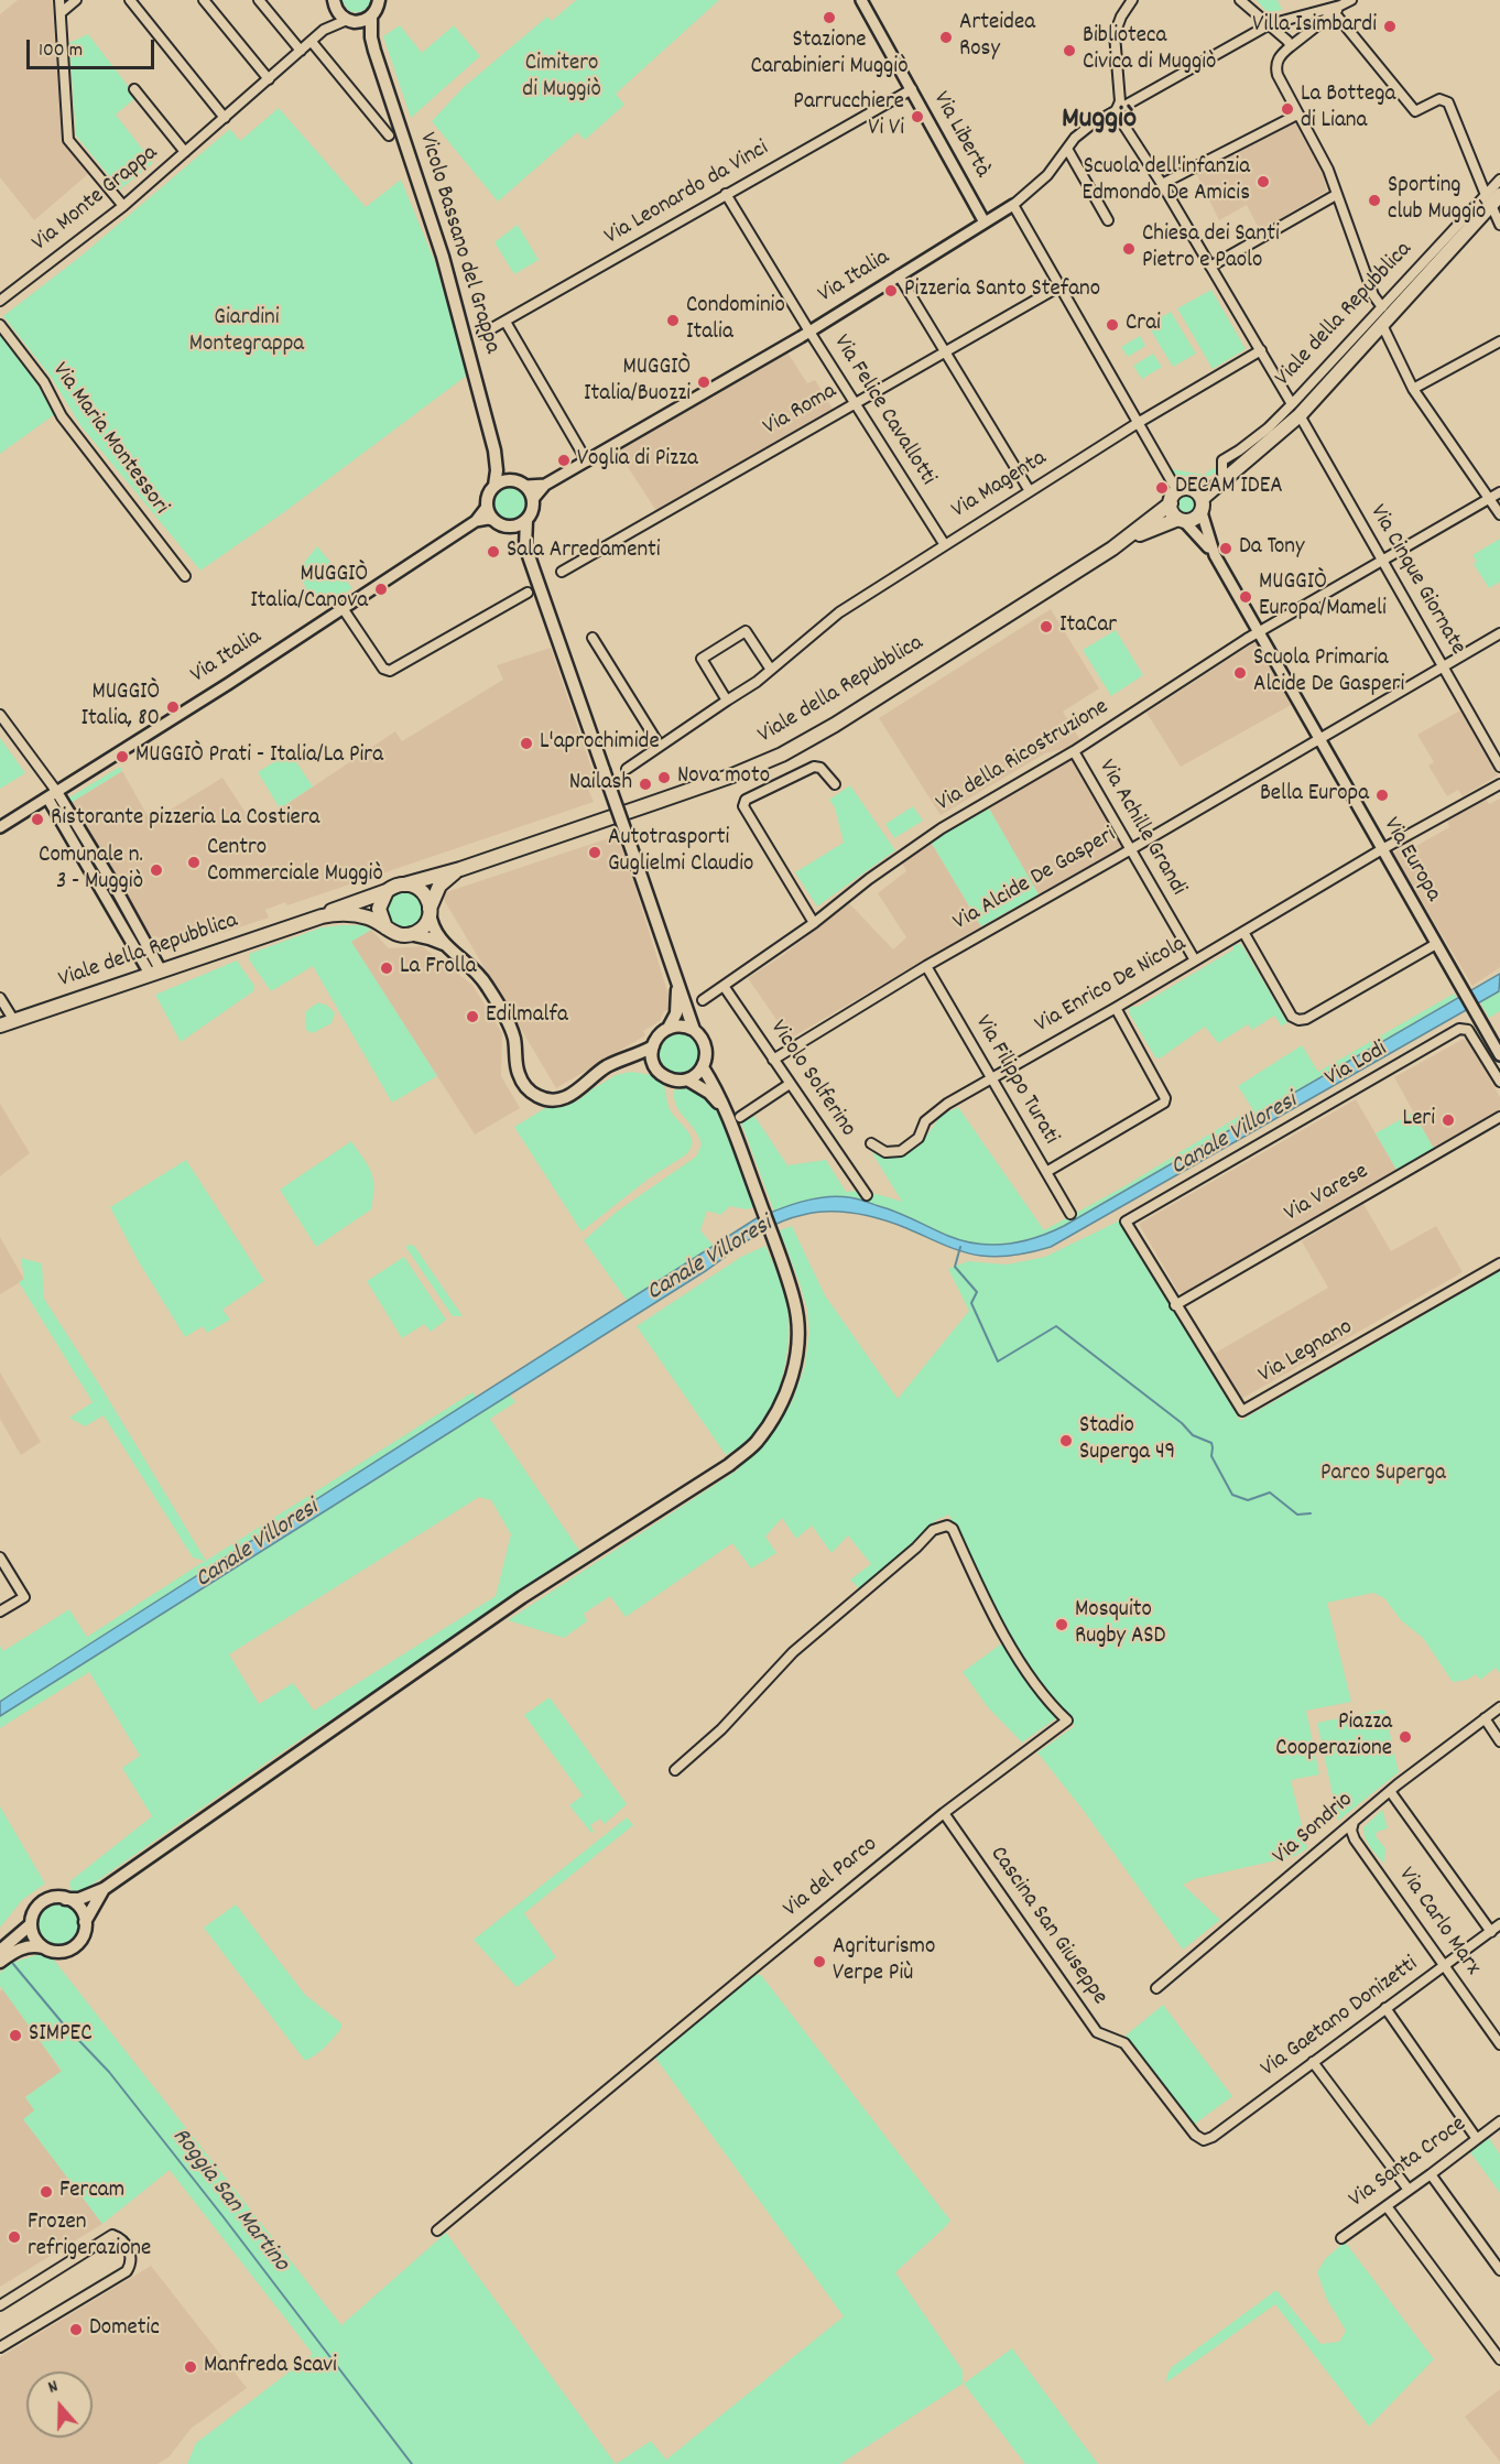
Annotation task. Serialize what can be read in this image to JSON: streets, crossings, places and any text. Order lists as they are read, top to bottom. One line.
{"streets":{"main road":["Vicolo Bassano del Grappa","Via Italia","Viale della Repubblica"],"street":["Via Libertà","Via Leonardo da Vinci","Via Monte Grappa","Via Roma","Via Felice Cavallotti","Via Maria Montessori","Via Magenta","Via Cinque Giornate","Via della Ricostruzione","Via Achille Grandi","Via Europa","Via Alcide De Gasperi","Via Enrico De Nicola","Via Lodi","Vicolo Solferino","Via Filippo Turati","Via Varese","Via Legnano","Via Sondrio","Via del Parco","Via Carlo Marx","Cascina San Giuseppe","Via Gaetano Donizetti","Via Santa Croce"]},"crossings":[["Via Libertà","Via Leonardo da Vinci"],["Via Libertà","Via Italia"],["Via Leonardo da Vinci","Via Felice Cavallotti"],["Via Monte Grappa","Vicolo Bassano del Grappa"],["Vicolo Bassano del Grappa","Via Italia"],["Via Italia","Via Felice Cavallotti"],["Viale della Repubblica","Via Cinque Giornate"],["Viale della Repubblica","Via Europa"],["Via Roma","Via Felice Cavallotti"],["Via Felice Cavallotti","Via Magenta"],["Via Magenta","Via Cinque Giornate"],["Via Cinque Giornate","Via della Ricostruzione"],["Via Cinque Giornate","Via Alcide De Gasperi"],["Via della Ricostruzione","Via Achille Grandi"],["Via della Ricostruzione","Via Europa"],["Via della Ricostruzione","Vicolo Solferino"],["Via Achille Grandi","Via Alcide De Gasperi"],["Via Achille Grandi","Via Enrico De Nicola"],["Via Europa","Via Alcide De Gasperi"],["Via Europa","Via Enrico De Nicola"],["Via Alcide De Gasperi","Vicolo Solferino"],["Via Alcide De Gasperi","Via Filippo Turati"],["Via Enrico De Nicola","Via Filippo Turati"],["Via Lodi","Via Varese"],["Via Lodi","Via Legnano"],["Via Varese","Via Legnano"],["Via Sondrio","Via Carlo Marx"],["Via del Parco","Cascina San Giuseppe"],["Via Carlo Marx","Via Gaetano Donizetti"],["Cascina San Giuseppe","Via Gaetano Donizetti"]],"districts":["Muggiò"],"water":["Canale Villoresi","Roggia San Martino"],"parks":["Cimitero di Muggiò","Giardini Montegrappa","Parco Superga"],"places":["Stazione Carabinieri Muggiò","Villa Isimbardi","Arteidea Rosy","Biblioteca Civica di Muggiò","La Bottega di Liana","Parrucchiere Vi Vi","Scuola dell'infanzia Edmondo De Amicis","Sporting club Muggiò","Chiesa dei Santi Pietro e Paolo","Pizzeria Santo Stefano","Condominio Italia","Crai","MUGGIÒ Italia/Buozzi","Voglia di Pizza","DECAM IDEA","Da Tony","Sala Arredamenti","MUGGIÒ Italia/Canova","MUGGIÒ Europa/Mameli","ItaCar","Scuola Primaria Alcide De Gasperi","MUGGIÒ Italia, 80","L'aprochimide","MUGGIÒ Prati - Italia/La Pira","Nova moto","Nailash","Bella Europa","Ristorante pizzeria La Costiera","Autotrasporti Guglielmi Claudio","Centro Commerciale Muggiò","Comunale n. 3 - Muggiò","La Frolla","Edilmalfa","Leri","Stadio Superga 49","Mosquito Rugby ASD","Piazza Cooperazione","Agriturismo Verpe Più","SIMPEC","Fercam","Frozen refrigerazione","Dometic","Manfreda Scavi"],"scale_bar":"100 m","north":"top"}
